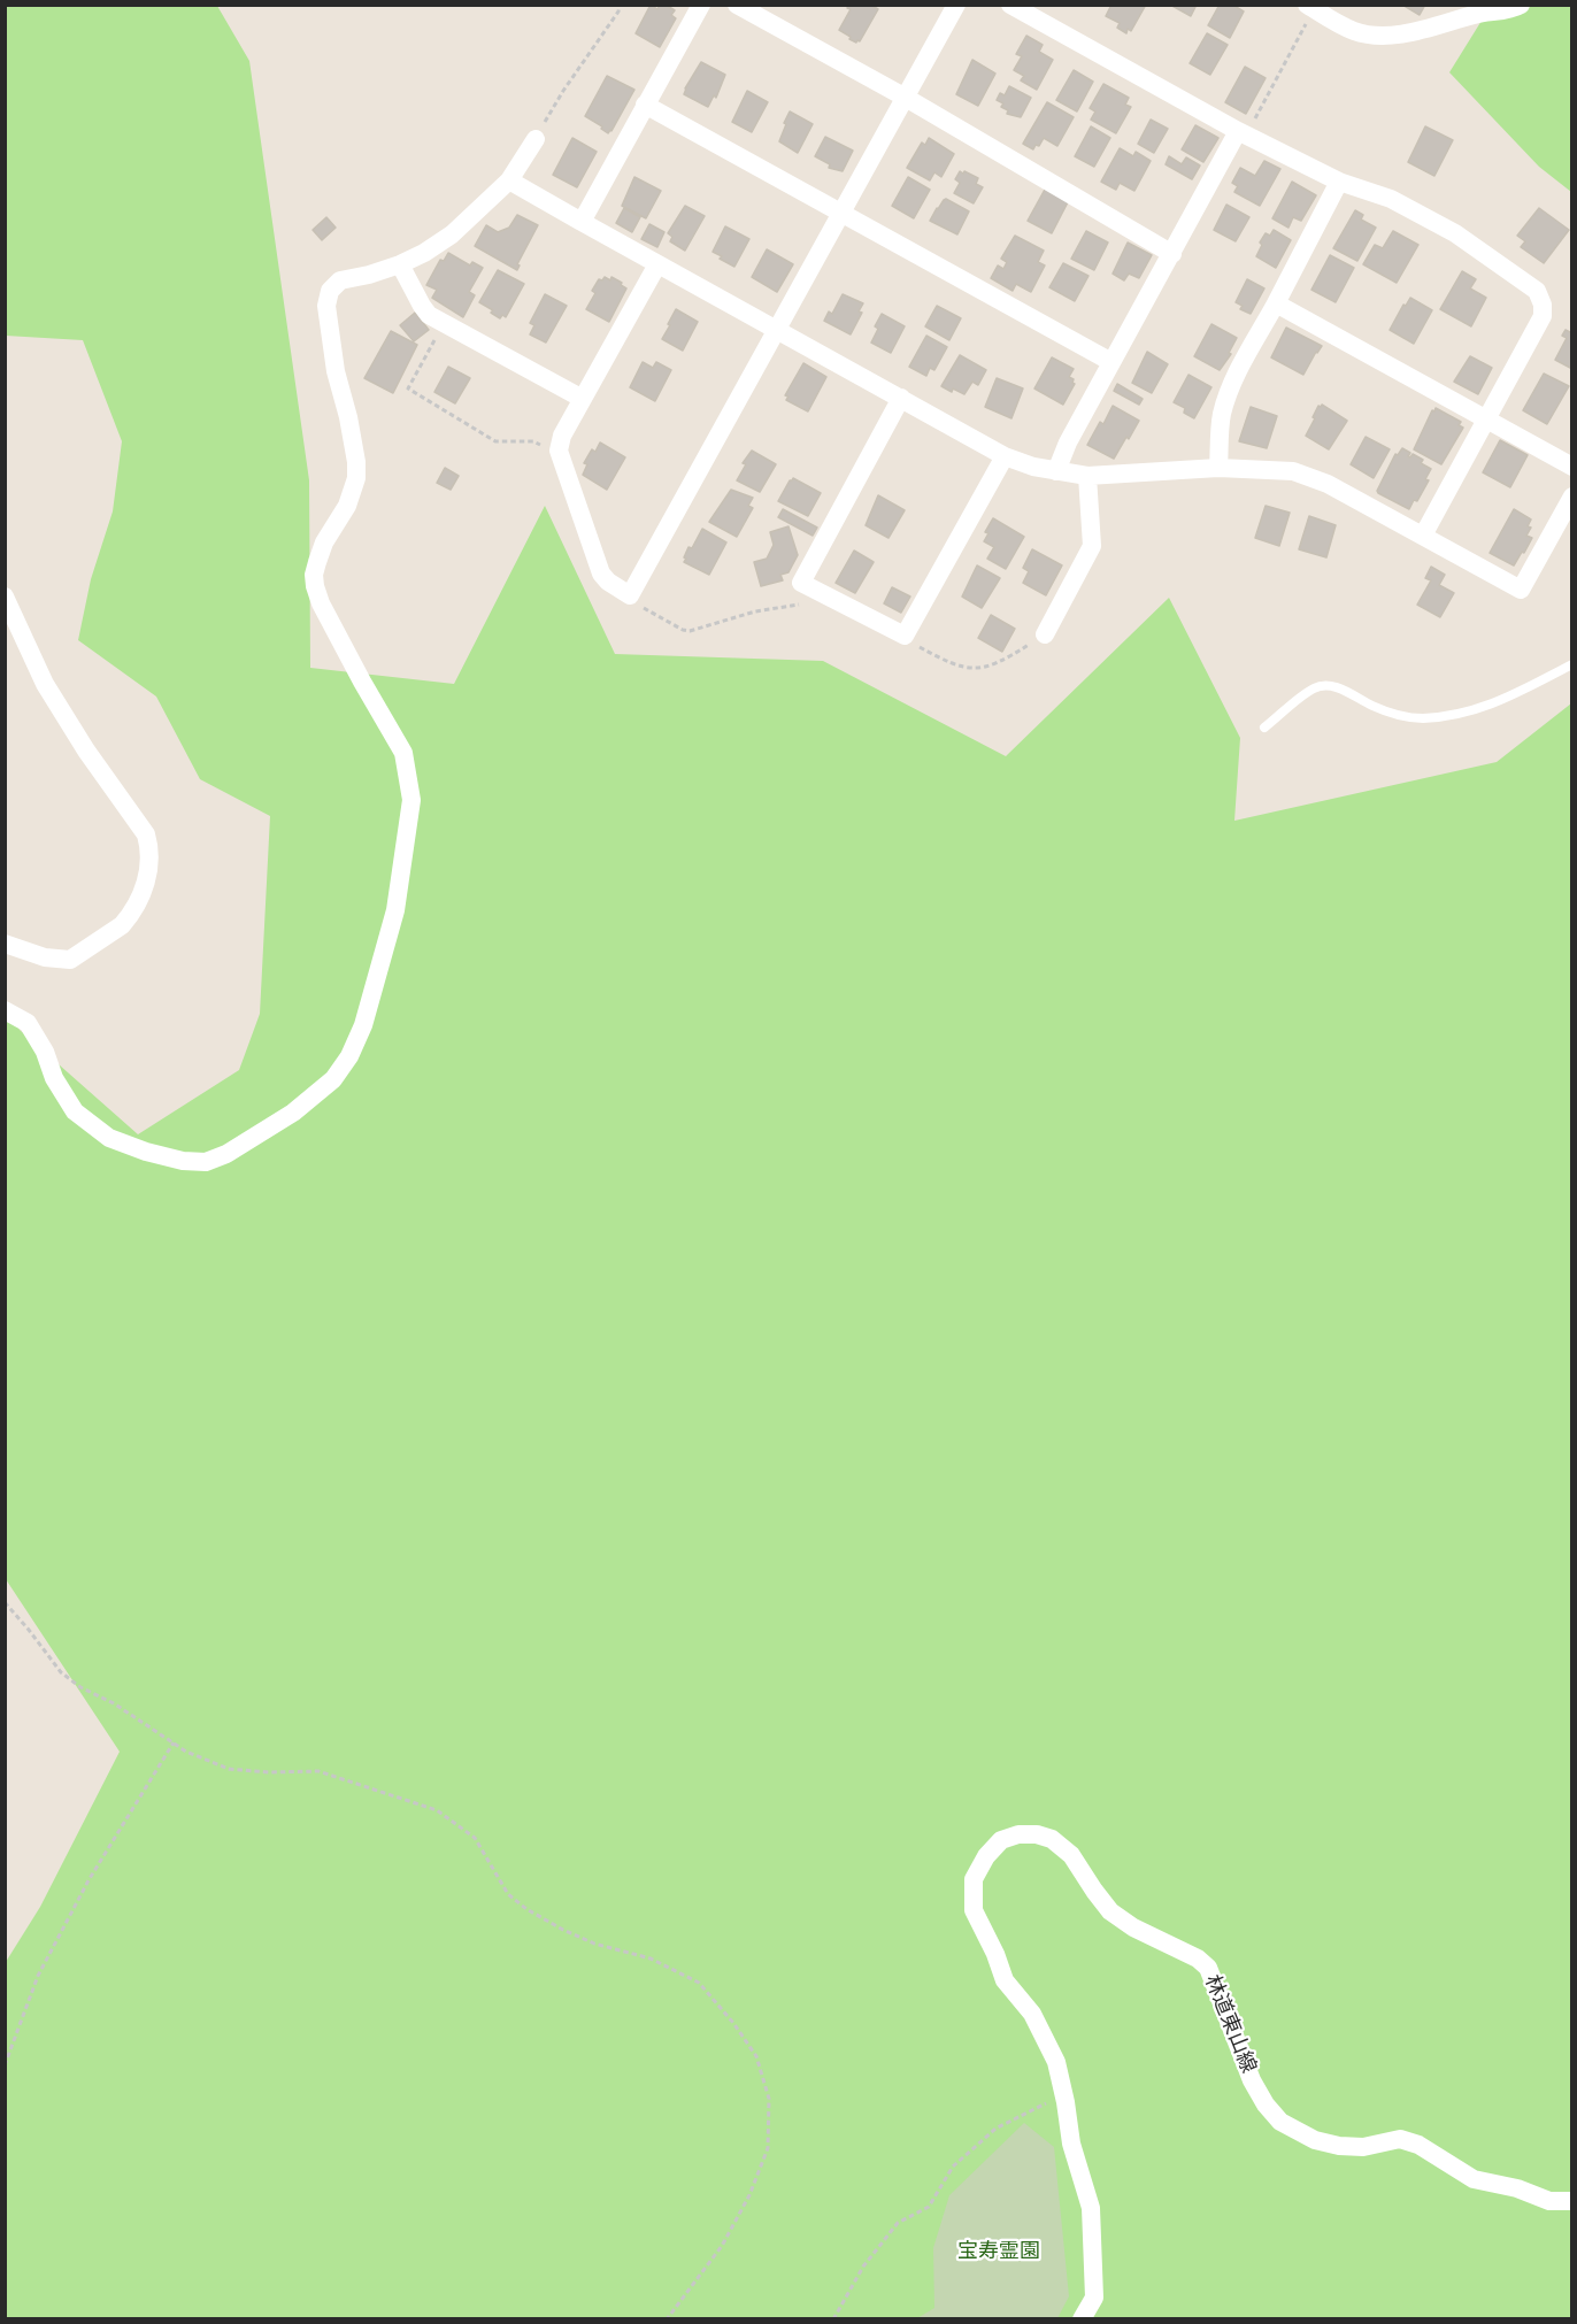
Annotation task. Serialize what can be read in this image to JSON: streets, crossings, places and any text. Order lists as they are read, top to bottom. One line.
{"streets":{"street":["林道東山線"]},"parks":["宝寿霊園"]}
